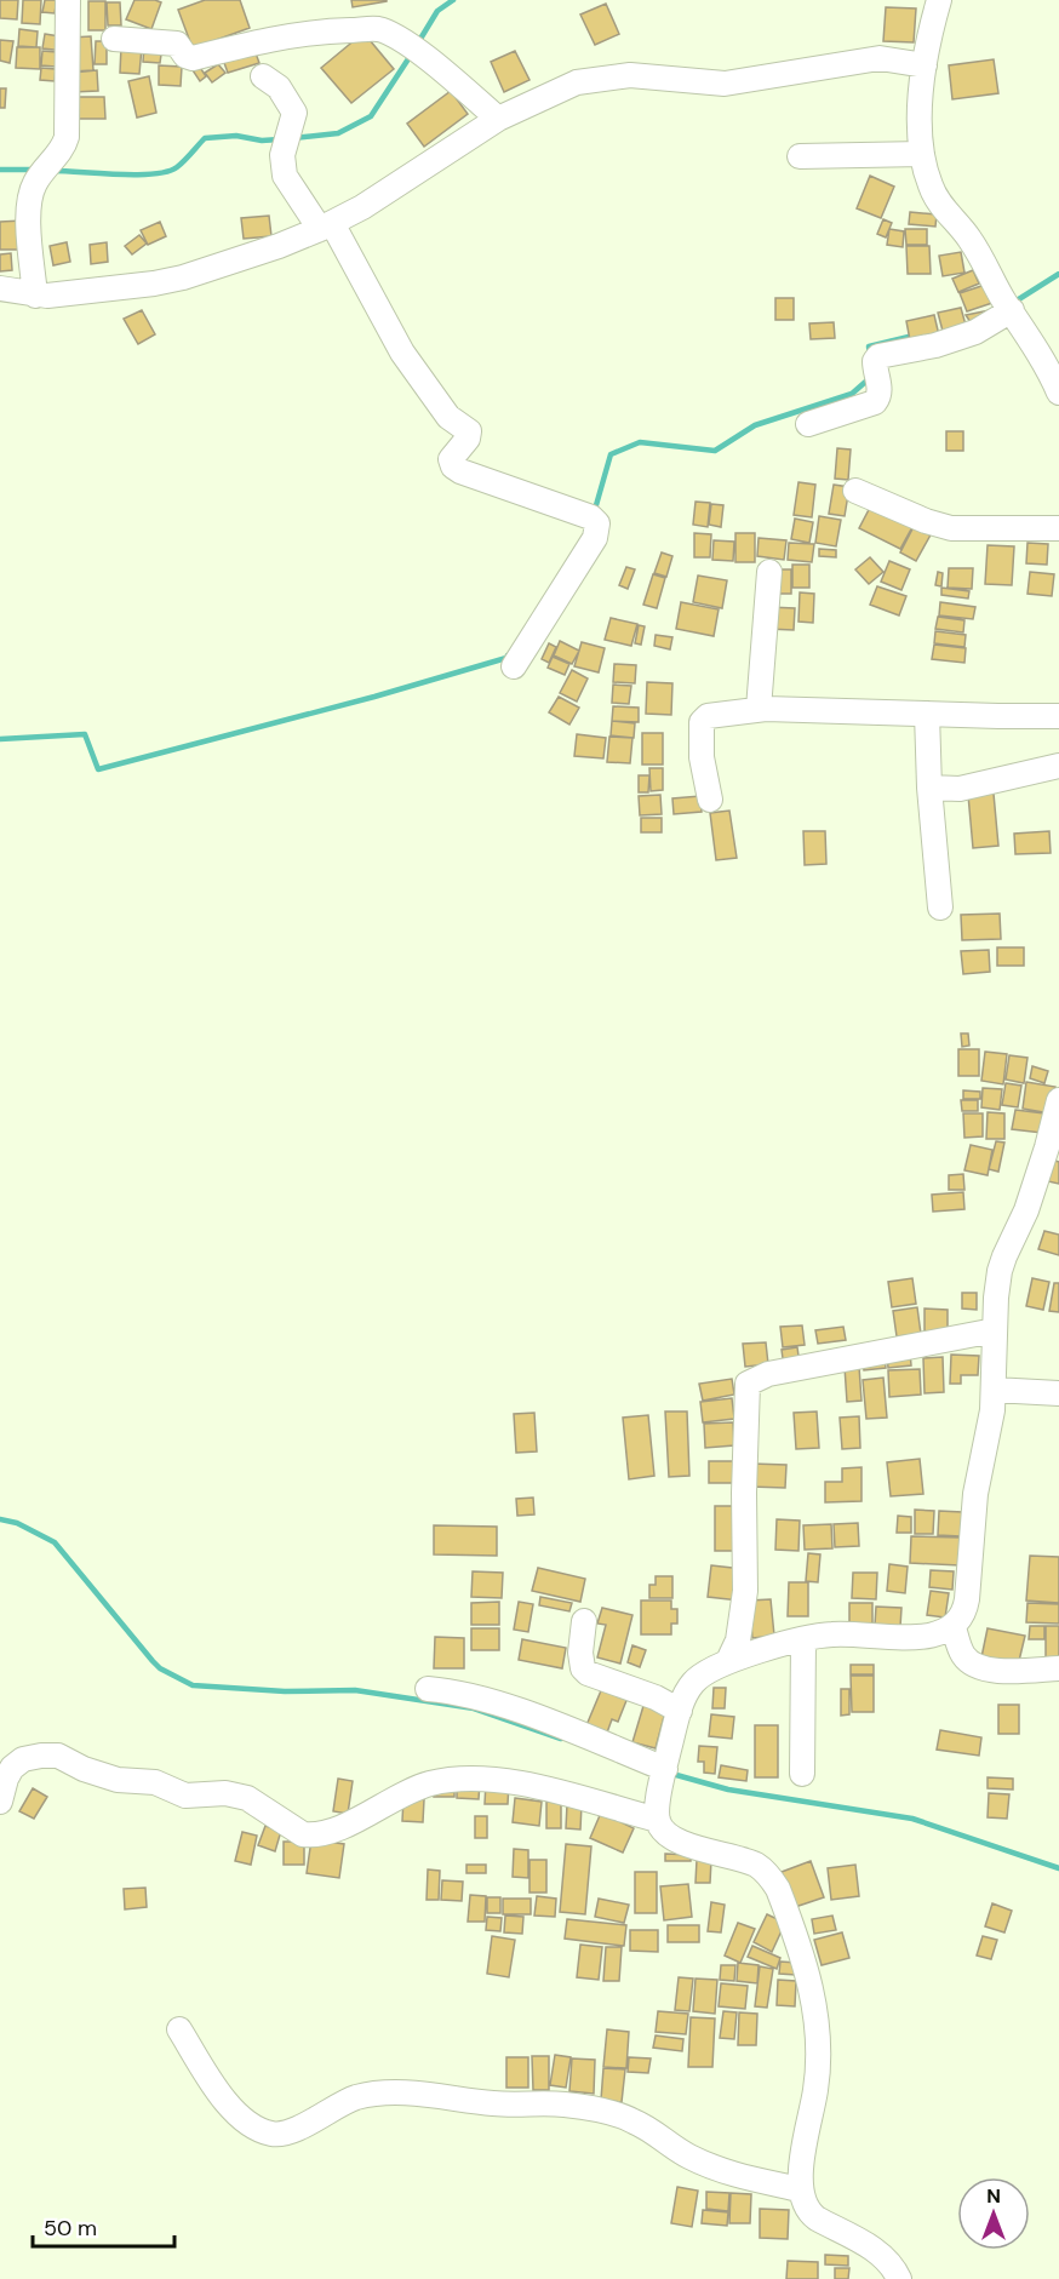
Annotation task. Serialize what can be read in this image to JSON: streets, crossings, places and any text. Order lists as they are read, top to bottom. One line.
{"scale_bar":"50 m","north":"top"}
